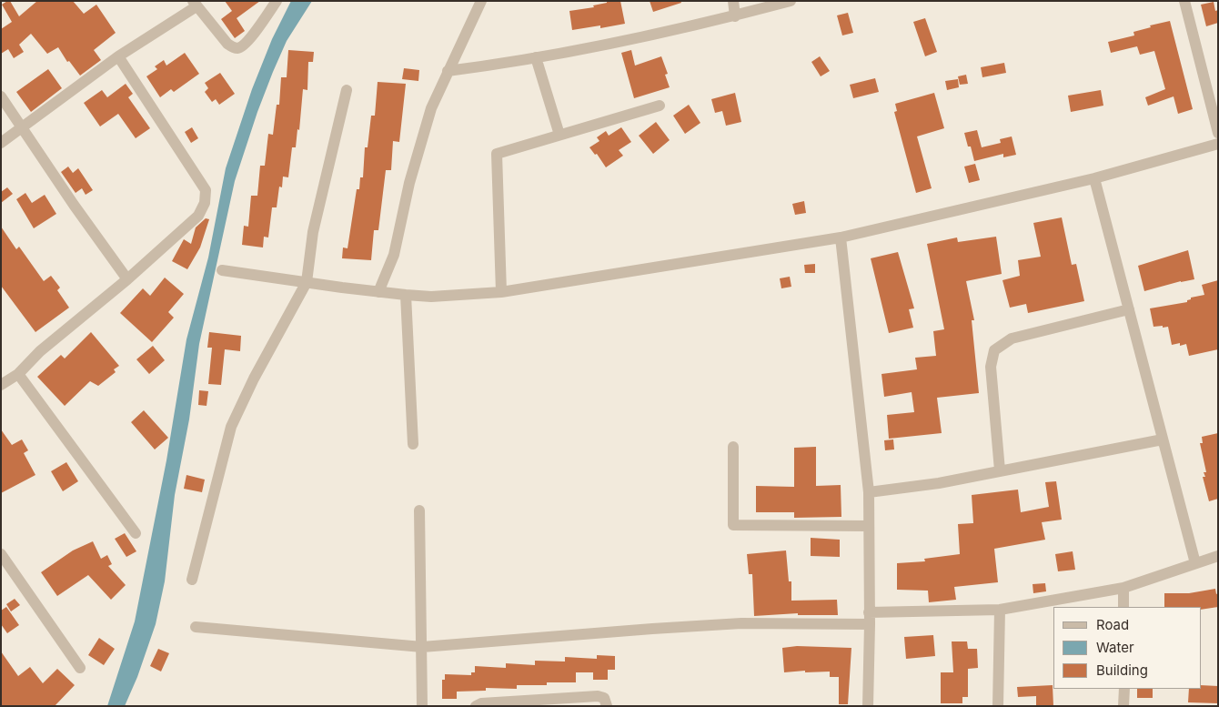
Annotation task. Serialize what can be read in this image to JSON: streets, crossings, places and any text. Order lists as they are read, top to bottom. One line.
{"legend":["Road","Water","Building"]}
